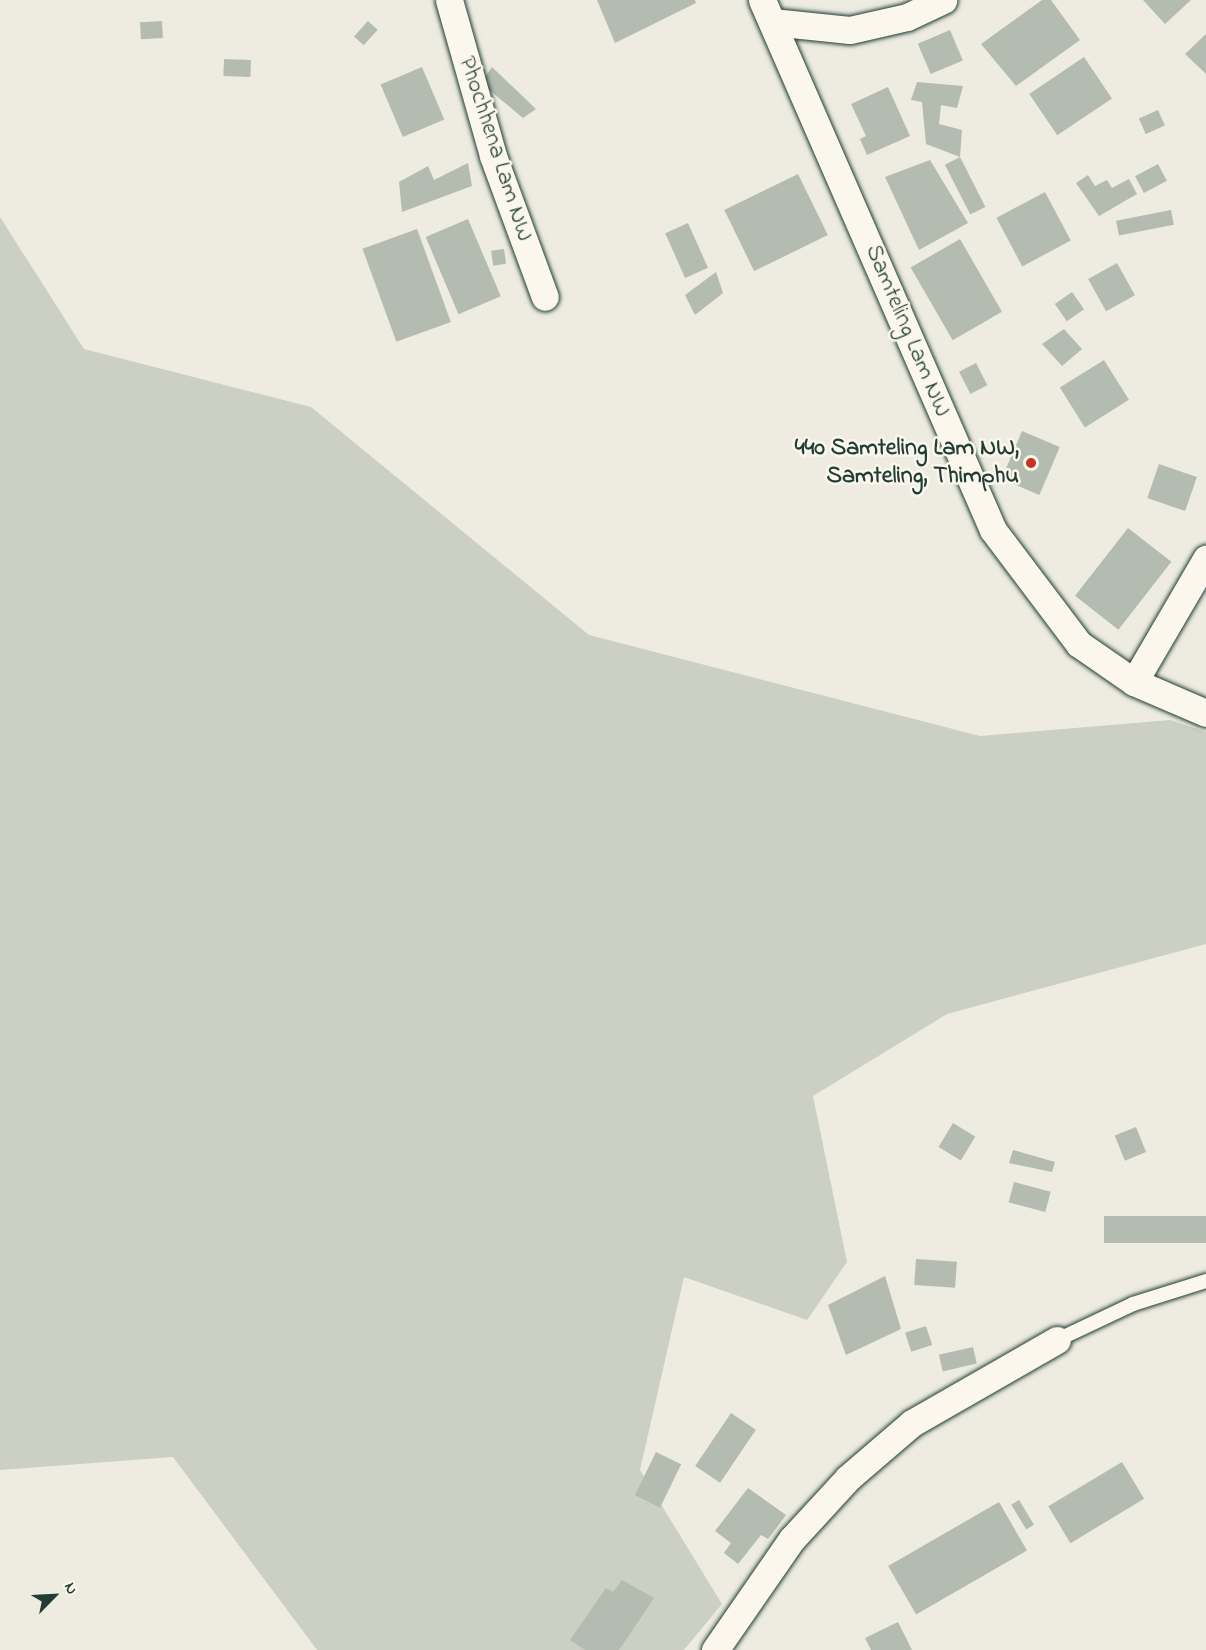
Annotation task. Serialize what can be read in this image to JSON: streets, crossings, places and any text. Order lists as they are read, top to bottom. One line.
{"streets":{"street":["Phochhena Lam NW","Samteling Lam NW"]},"places":["440 Samteling Lam NW, Samteling, Thimphu"],"north":"top right"}
